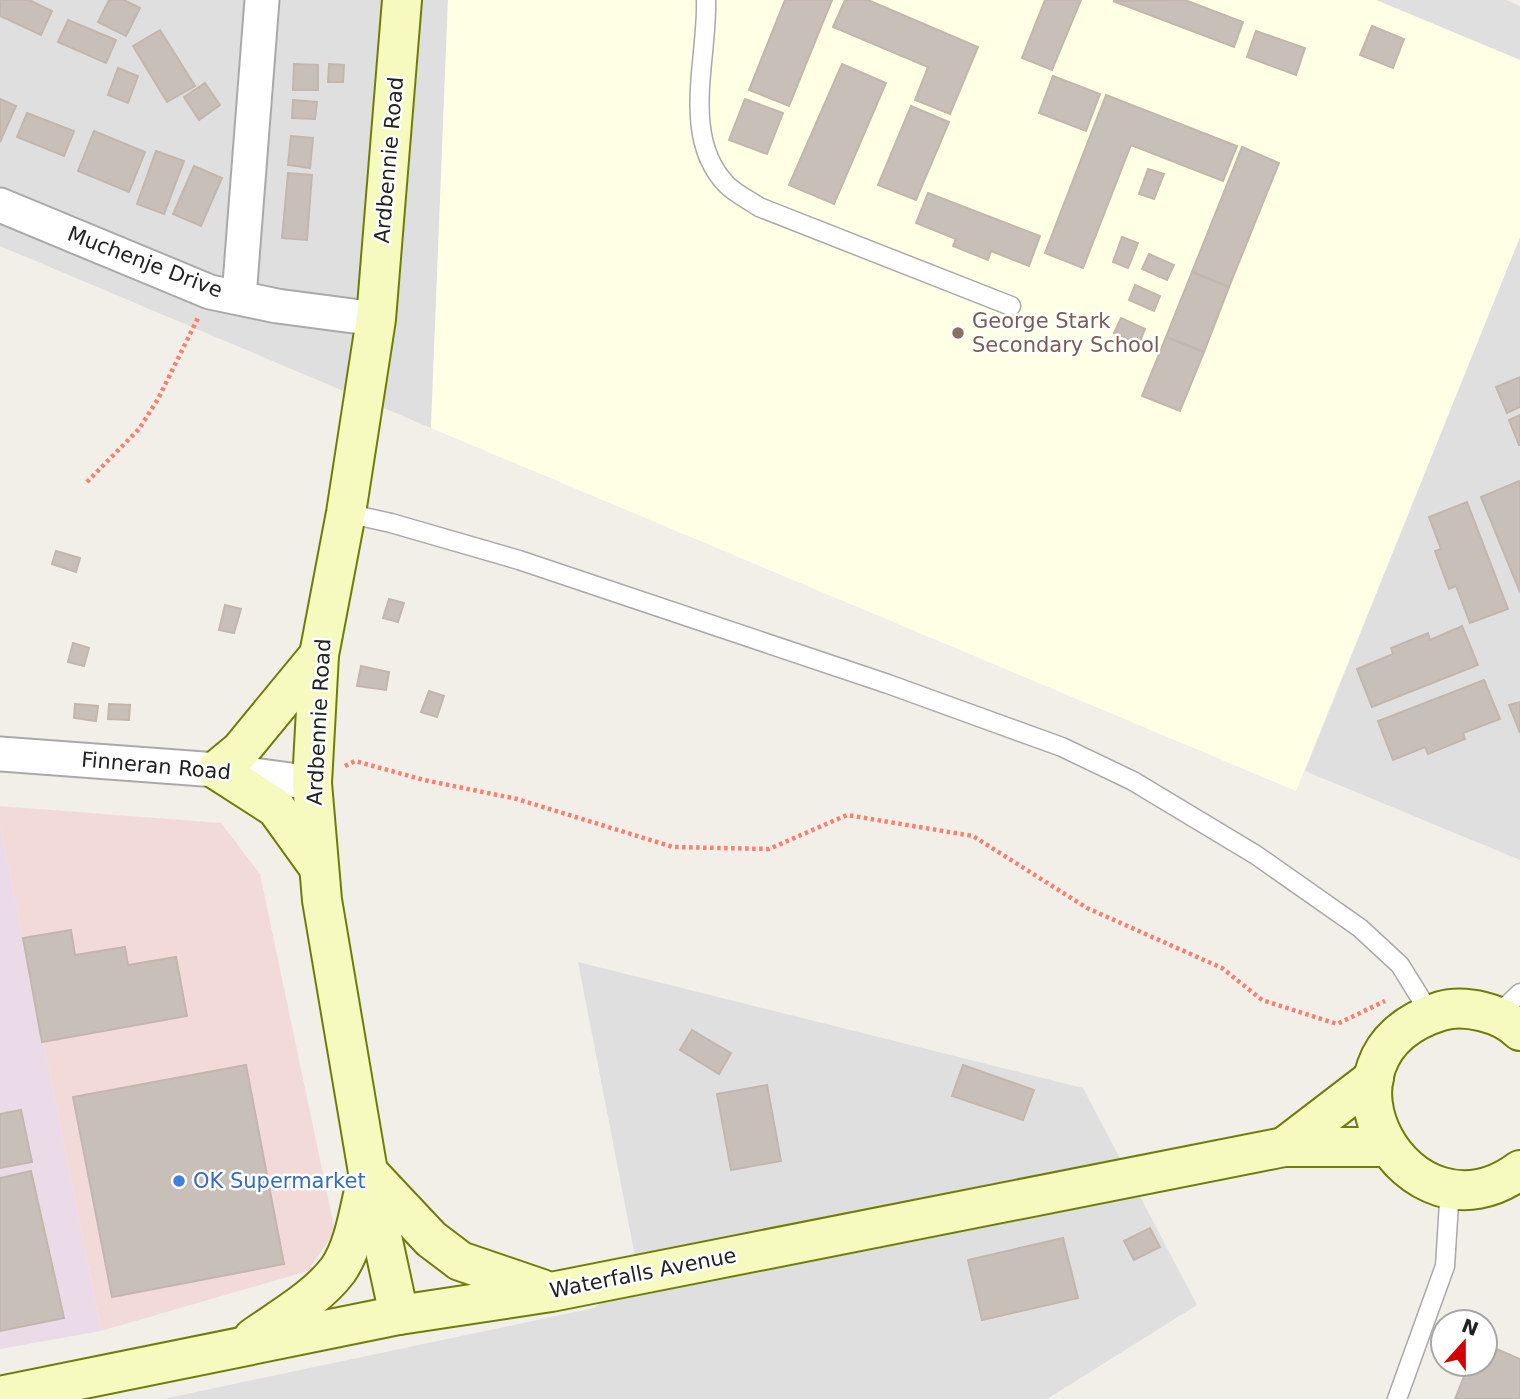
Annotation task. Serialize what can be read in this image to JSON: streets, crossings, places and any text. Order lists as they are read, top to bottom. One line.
{"streets":{"main road":["Ardbennie Road","Waterfalls Avenue"],"street":["Muchenje Drive","Finneran Road"]},"crossings":[["Ardbennie Road","Muchenje Drive"],["Ardbennie Road","Finneran Road"],["Ardbennie Road","Waterfalls Avenue"]],"places":["George Stark Secondary School","OK Supermarket"],"north":"top"}
